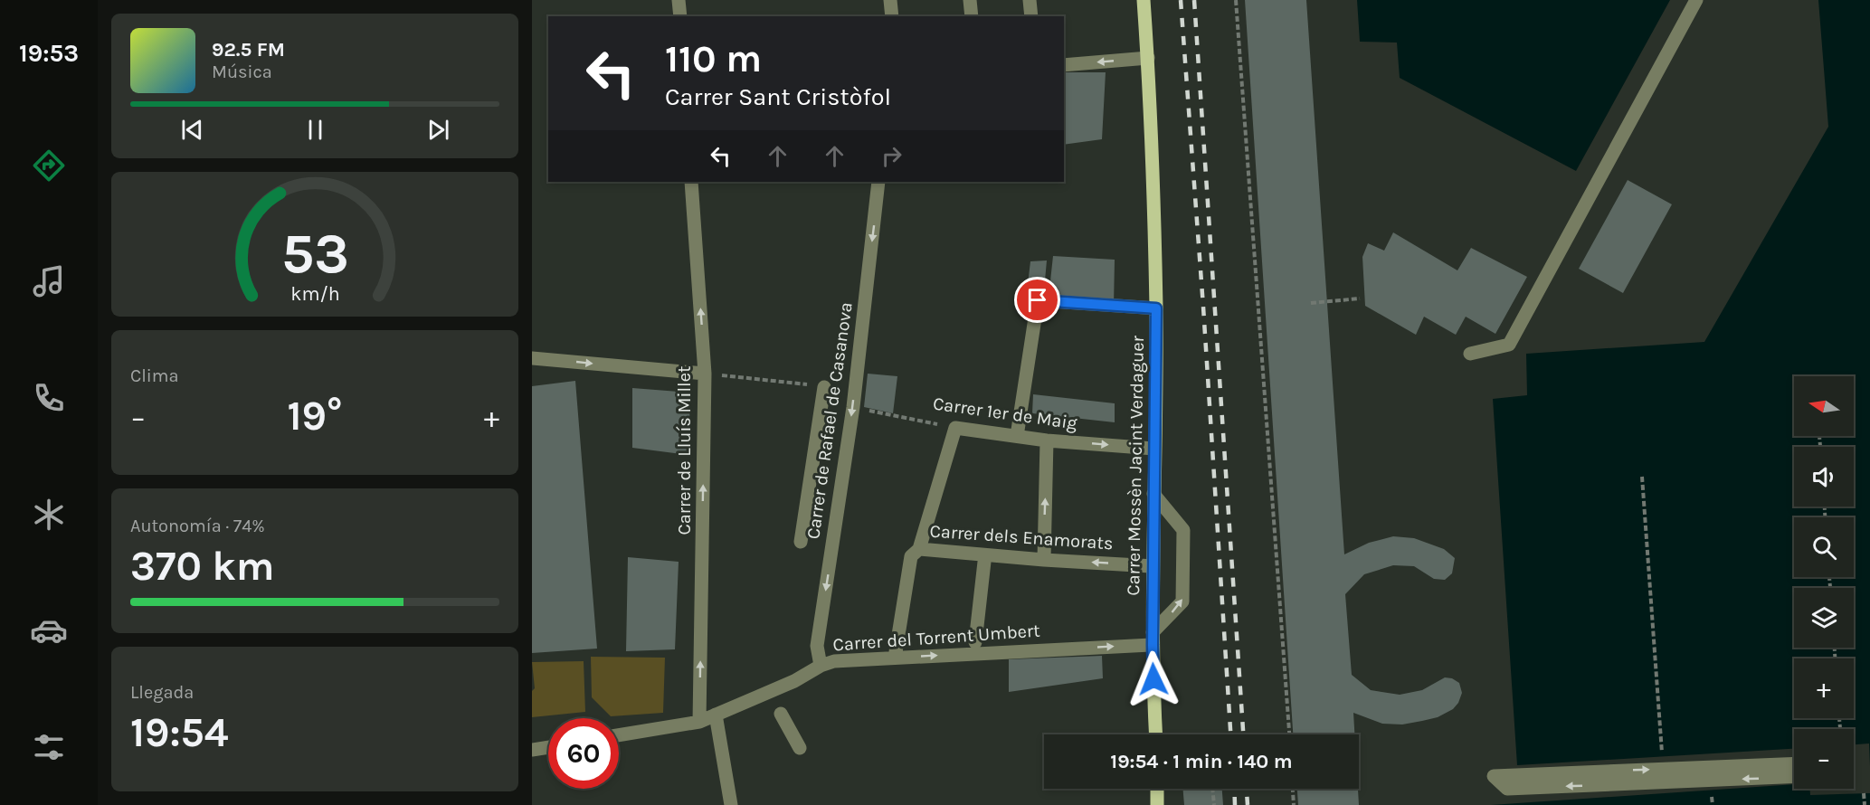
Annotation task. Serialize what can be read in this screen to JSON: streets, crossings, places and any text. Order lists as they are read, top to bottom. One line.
{"streets":{"main road":["Carrer Mossèn Jacint Verdaguer"],"street":["Carrer 1er de Maig","Carrer de Rafael de Casanova","Carrer de Lluís Millet","Carrer dels Enamorats","Carrer del Torrent Umbert"]},"crossings":[["Carrer 1er de Maig","Carrer de Rafael de Casanova"],["Carrer 1er de Maig","Carrer Mossèn Jacint Verdaguer"],["Carrer de Rafael de Casanova","Carrer del Torrent Umbert"],["Carrer de Lluís Millet","Carrer del Torrent Umbert"],["Carrer Mossèn Jacint Verdaguer","Carrer dels Enamorats"],["Carrer Mossèn Jacint Verdaguer","Carrer del Torrent Umbert"]],"one_way":["Carrer 1er de Maig","Carrer dels Enamorats","Carrer del Torrent Umbert"],"north":"left","page":{"tabs":"19:53","turn":["110 m","Carrer Sant Cristòfol"],"song":["92.5 FM","Música"],"tile":["Clima",["Autonomía · 74%","370 km"],["Llegada","19:54"]],"map_buttons":["+","−"],"heat":["−","19°","+"],"limit":"60","trip":"19:54 · 1 min · 140 m","gauge":["53","km/h"]}}
